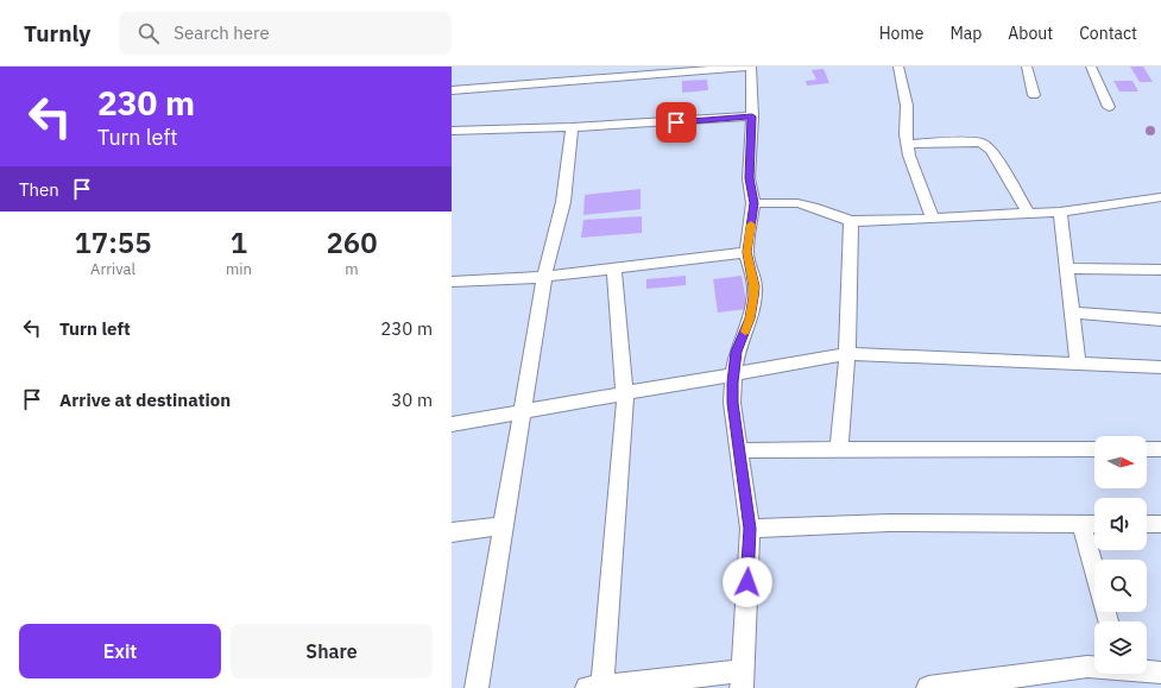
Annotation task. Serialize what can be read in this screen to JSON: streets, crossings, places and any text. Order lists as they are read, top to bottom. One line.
{"north":"right","page":{"header":"Turnly","search":"Search here","nav":["Home","Map","About","Contact"],"turn":["230 m","Turn left"],"then":"Then","eta":["17:55","Arrival","1","min","260","m"],"list":[{"name":"Turn left","value":"230 m"},{"name":"Arrive at destination","value":"30 m"}],"buttons":["Exit","Share"]}}
